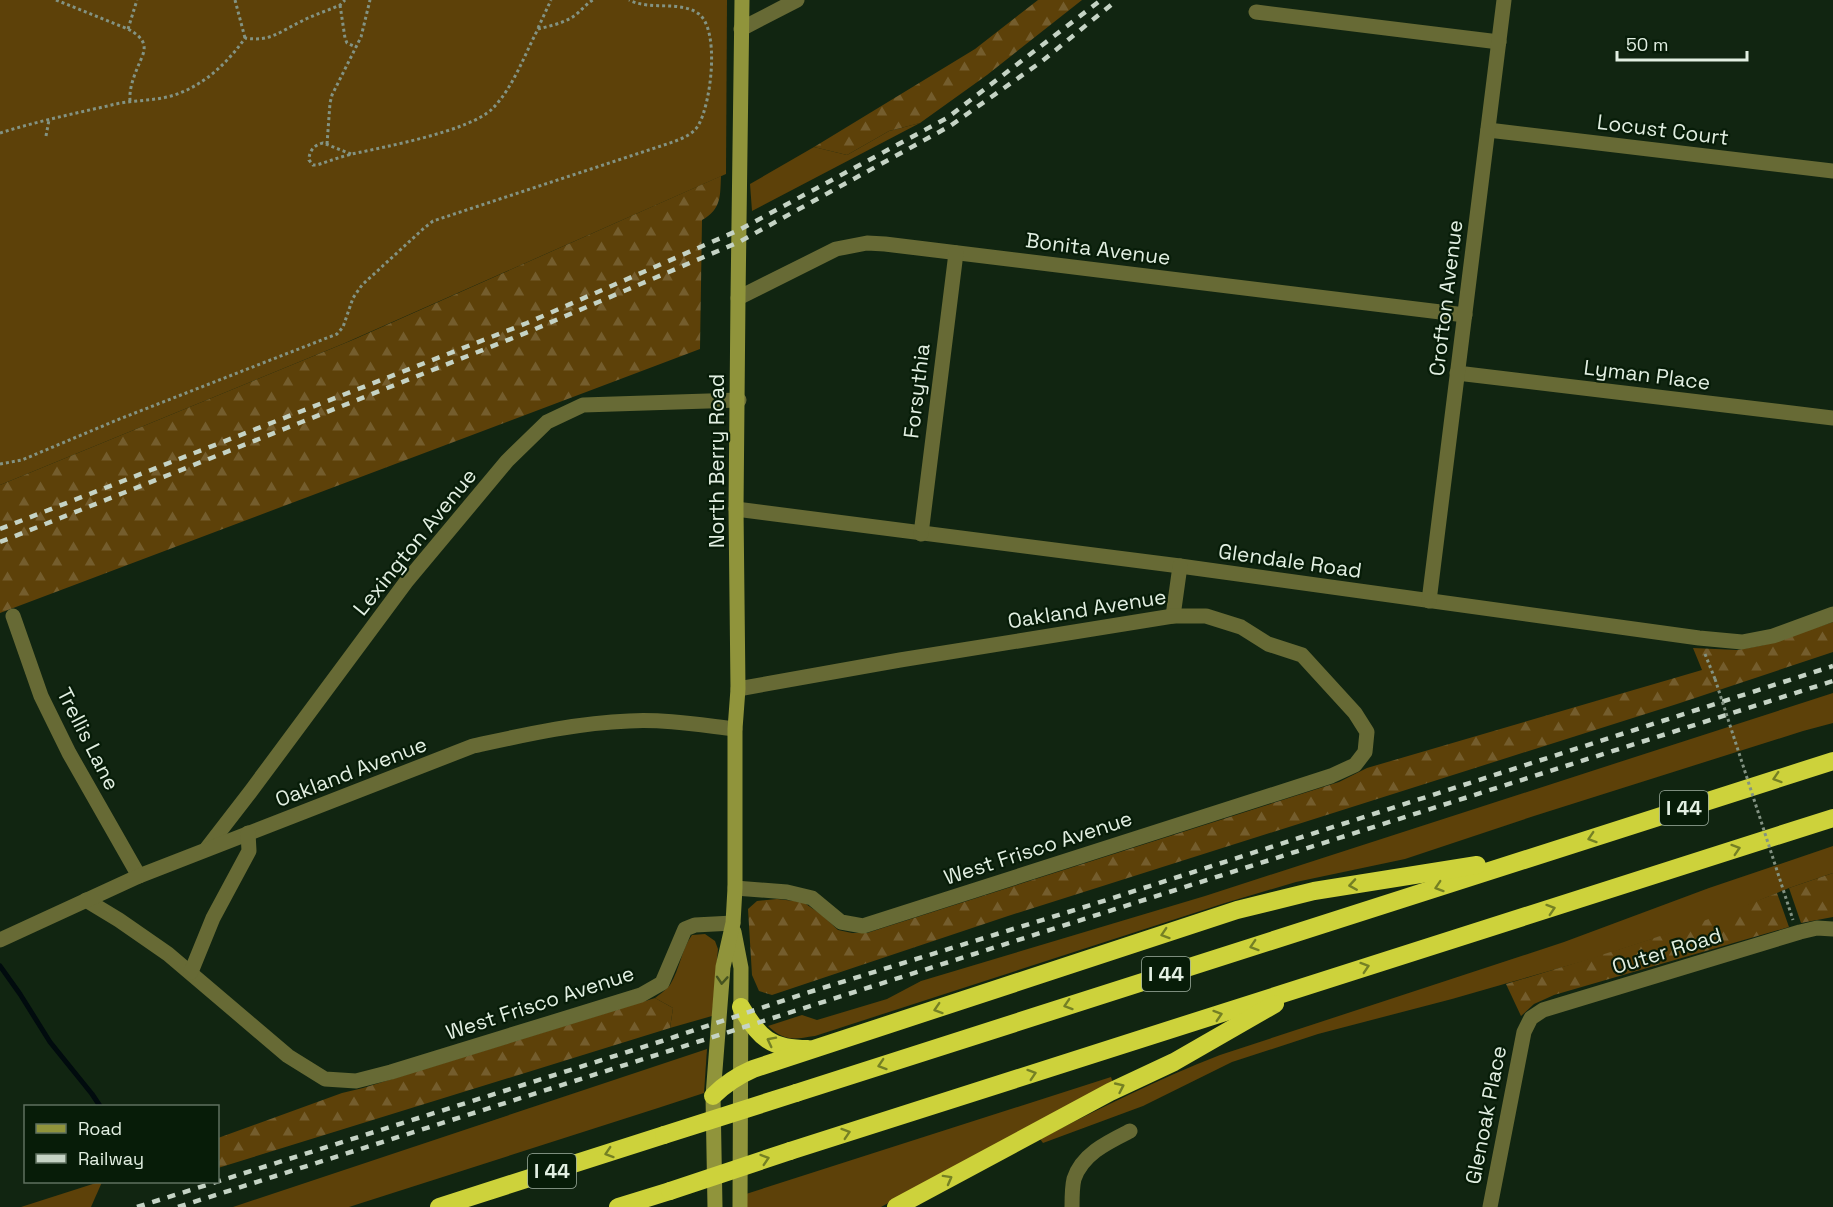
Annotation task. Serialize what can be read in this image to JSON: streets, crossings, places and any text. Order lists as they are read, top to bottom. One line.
{"streets":{"highway":["I 44"],"main road":["North Berry Road"],"street":["Locust Court","Bonita Avenue","Crofton Avenue","Lyman Place","Forsythia","Lexington Avenue","Glendale Road","Oakland Avenue","Trellis Lane","West Frisco Avenue","Outer Road","Glenoak Place"]},"crossings":[["Locust Court","Crofton Avenue"],["Bonita Avenue","Crofton Avenue"],["Bonita Avenue","Forsythia"],["Bonita Avenue","North Berry Road"],["Crofton Avenue","Lyman Place"],["Crofton Avenue","Glendale Road"],["Forsythia","Glendale Road"],["North Berry Road","Lexington Avenue"],["North Berry Road","Glendale Road"],["North Berry Road","Oakland Avenue"],["North Berry Road","West Frisco Avenue"],["Lexington Avenue","Oakland Avenue"],["Oakland Avenue","Trellis Lane"],["Oakland Avenue","West Frisco Avenue"],["Outer Road","Glenoak Place"]],"legend":["Road","Railway"],"scale_bar":"50 m"}
